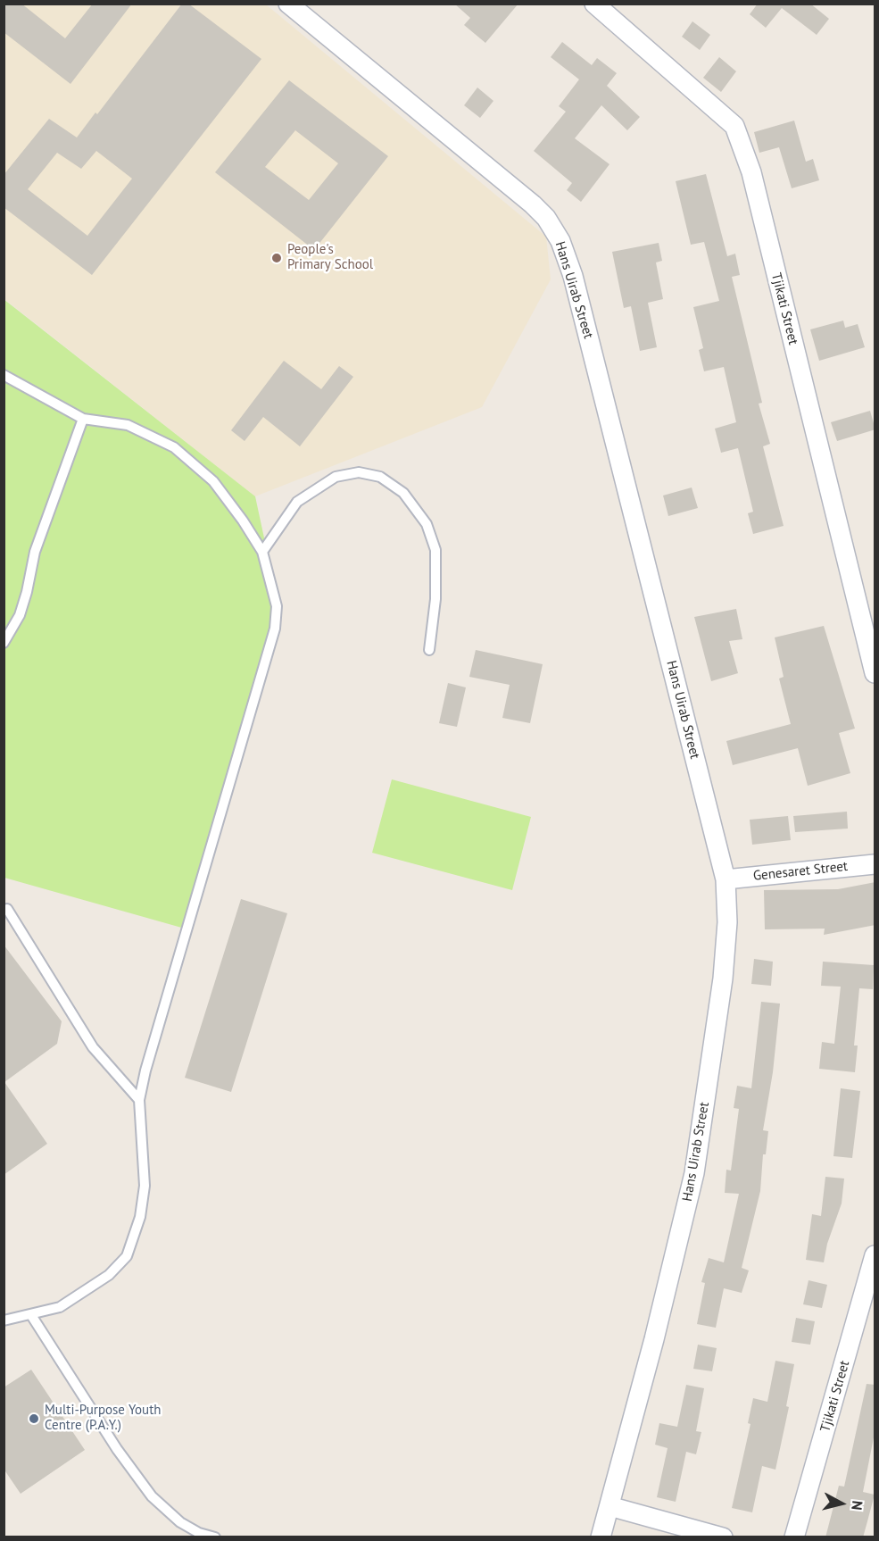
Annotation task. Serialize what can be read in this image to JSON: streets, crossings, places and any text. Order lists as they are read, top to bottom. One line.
{"streets":{"street":["Hans Uirab Street","Tjikati Street","Genesaret Street"]},"crossings":[["Hans Uirab Street","Genesaret Street"]],"places":["People's Primary School","Multi-Purpose Youth Centre (P.A.Y.)"],"north":"right"}
